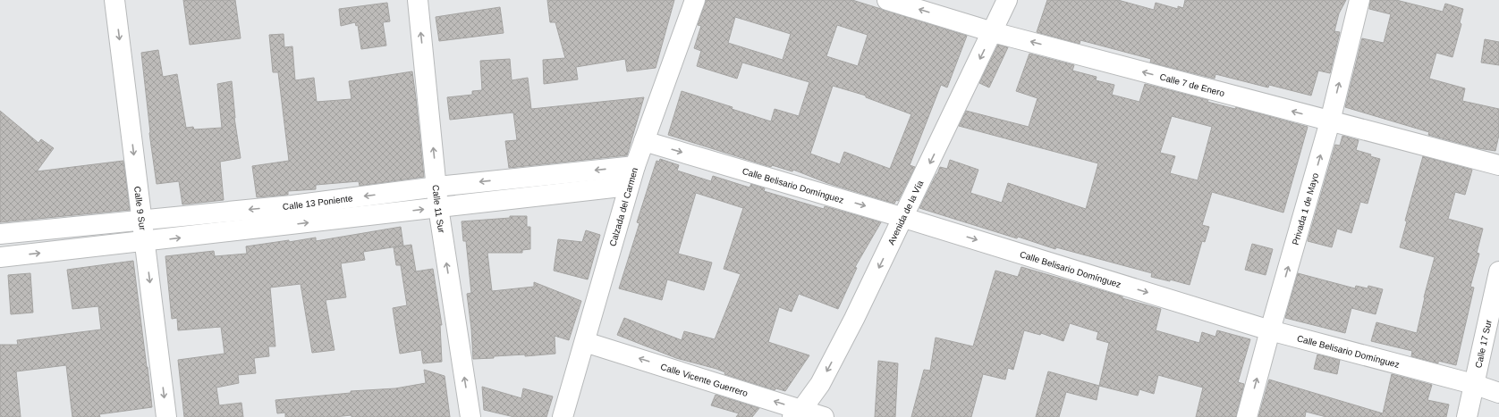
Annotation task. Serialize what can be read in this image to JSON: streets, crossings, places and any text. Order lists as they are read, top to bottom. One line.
{"streets":{"street":["Calle 7 de Enero","Calle Belisario Domínguez","Calle 13 Poniente","Calzada del Carmen","Calle 9 Sur","Calle 11 Sur","Privada 1 de Mayo","Avenida de la Vía","Calle 17 Sur","Calle Vicente Guerrero"]},"crossings":[["Calle 7 de Enero","Privada 1 de Mayo"],["Calle 7 de Enero","Avenida de la Vía"],["Calle Belisario Domínguez","Calzada del Carmen"],["Calle Belisario Domínguez","Privada 1 de Mayo"],["Calle Belisario Domínguez","Avenida de la Vía"],["Calle Belisario Domínguez","Calle 17 Sur"],["Calle 13 Poniente","Calzada del Carmen"],["Calle 13 Poniente","Calle 9 Sur"],["Calle 13 Poniente","Calle 11 Sur"],["Calzada del Carmen","Calle Vicente Guerrero"],["Avenida de la Vía","Calle Vicente Guerrero"]],"one_way":["Calle 7 de Enero","Calle Belisario Domínguez","Calle 9 Sur","Calle 11 Sur","Privada 1 de Mayo","Avenida de la Vía","Calle Vicente Guerrero"]}
